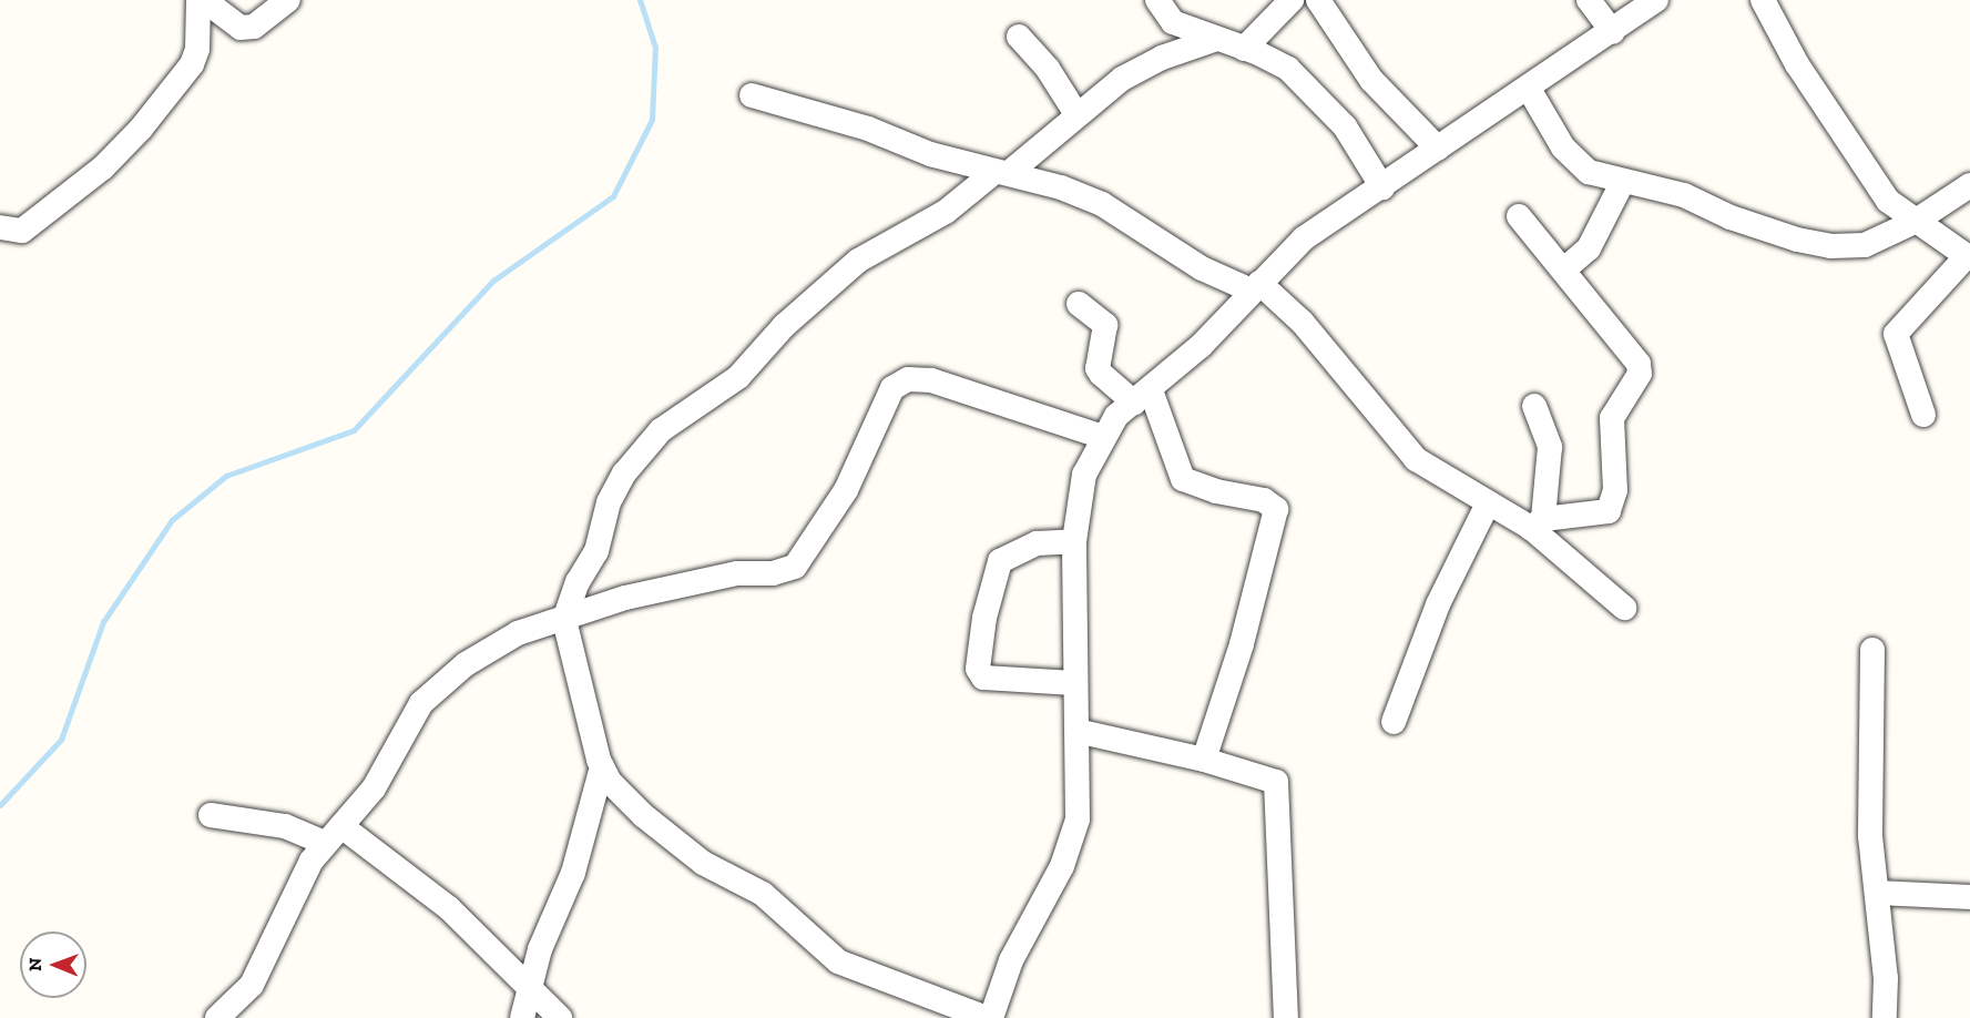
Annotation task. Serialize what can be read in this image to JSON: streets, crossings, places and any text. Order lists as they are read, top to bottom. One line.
{"north":"left"}
